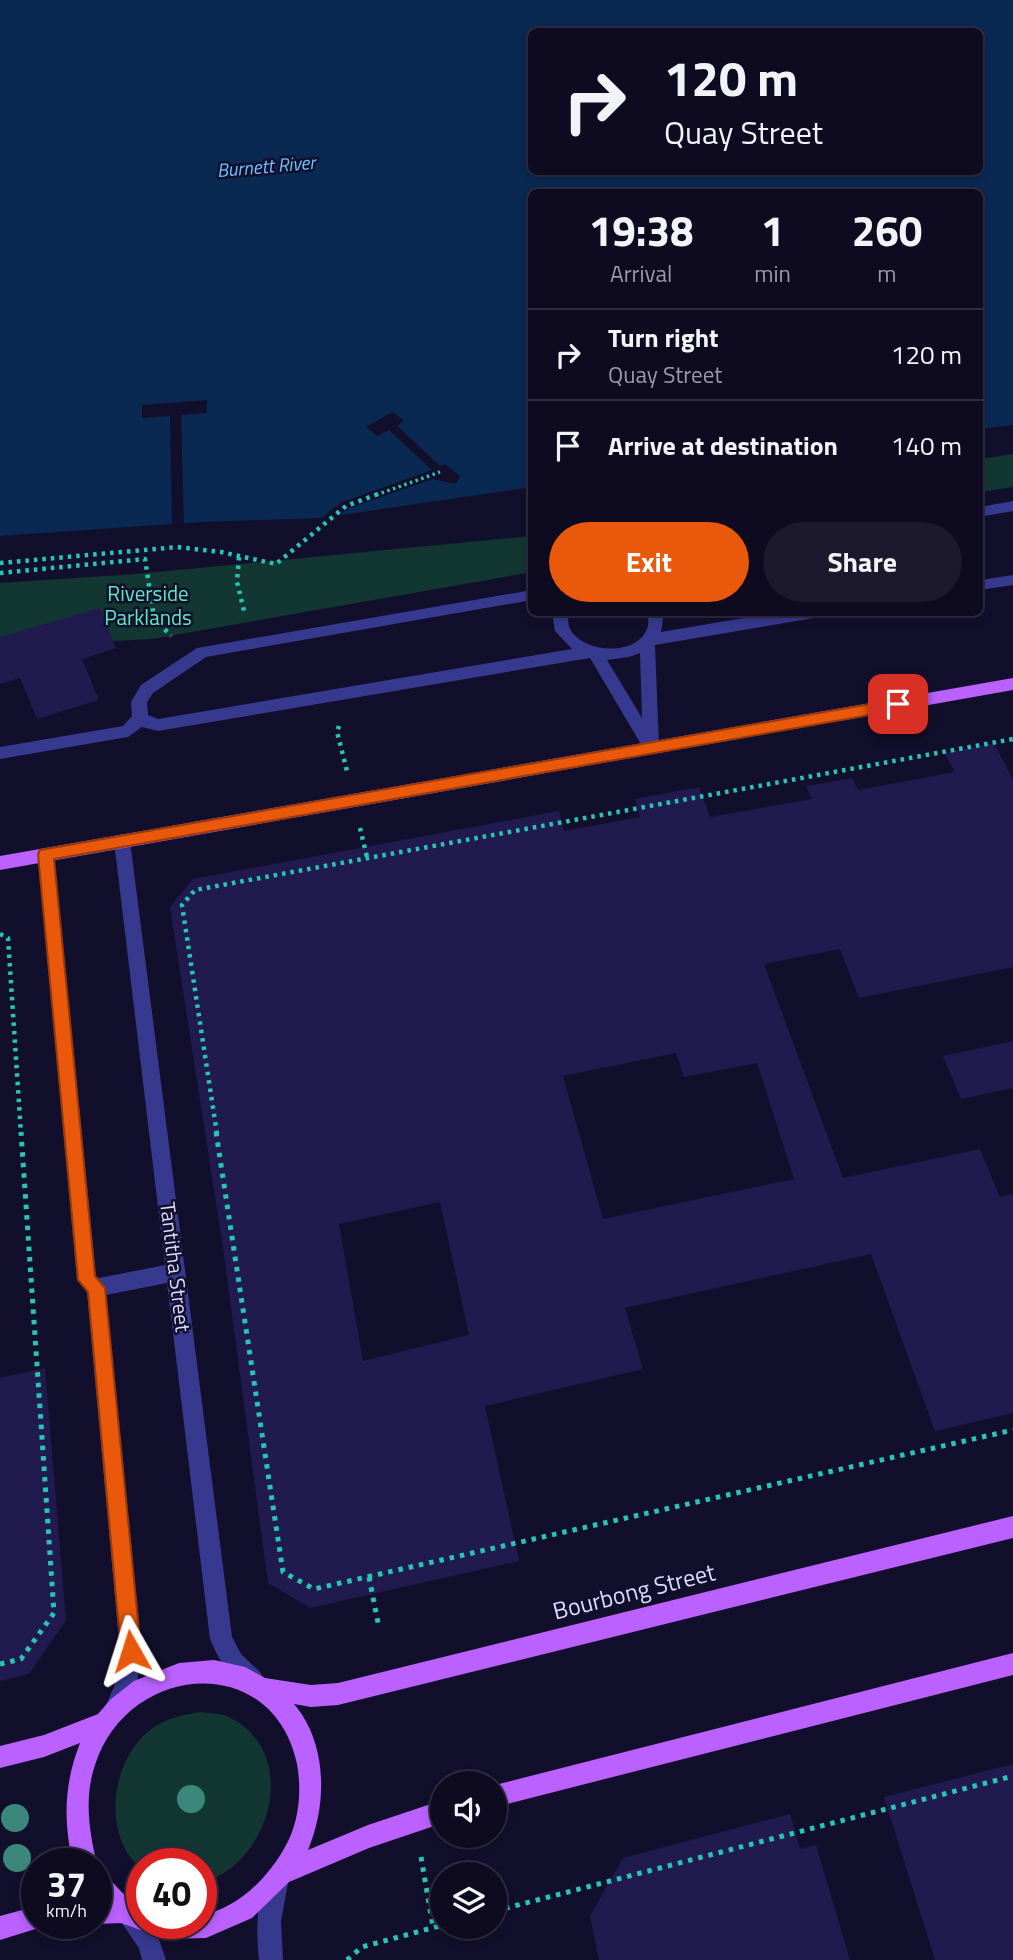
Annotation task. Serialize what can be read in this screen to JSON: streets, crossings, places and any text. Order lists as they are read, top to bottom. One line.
{"streets":{"main road":["Bourbong Street"],"street":["Tantitha Street"]},"crossings":[["Tantitha Street","Bourbong Street"]],"water":["Burnett River"],"parks":["Riverside Parklands"],"page":{"turn":["120 m","Quay Street"],"eta":["19:38","Arrival","1","min","260","m"],"list":[{"name":"Turn right","note":"Quay Street","value":"120 m"},{"name":"Arrive at destination","value":"140 m"}],"buttons":["Exit","Share"],"speed":"37 km/h","limit":"40"}}
